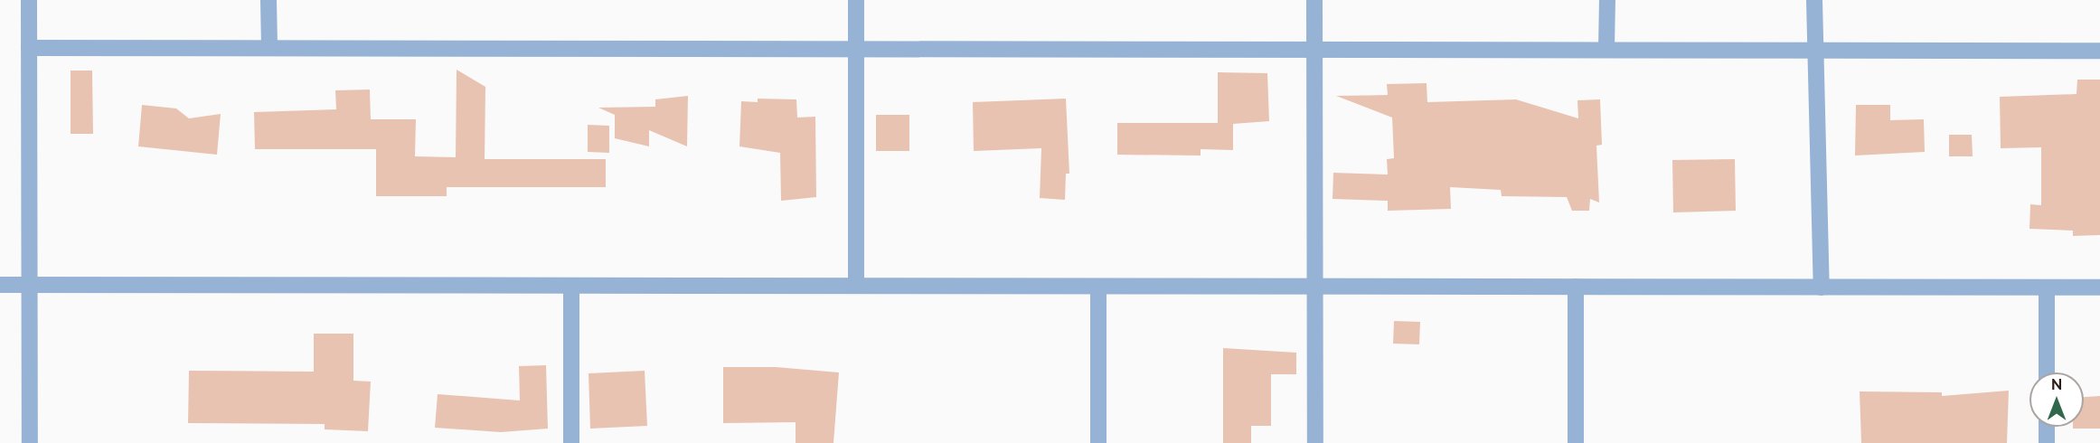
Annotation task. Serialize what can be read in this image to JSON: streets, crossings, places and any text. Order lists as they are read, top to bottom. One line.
{"north":"top"}
